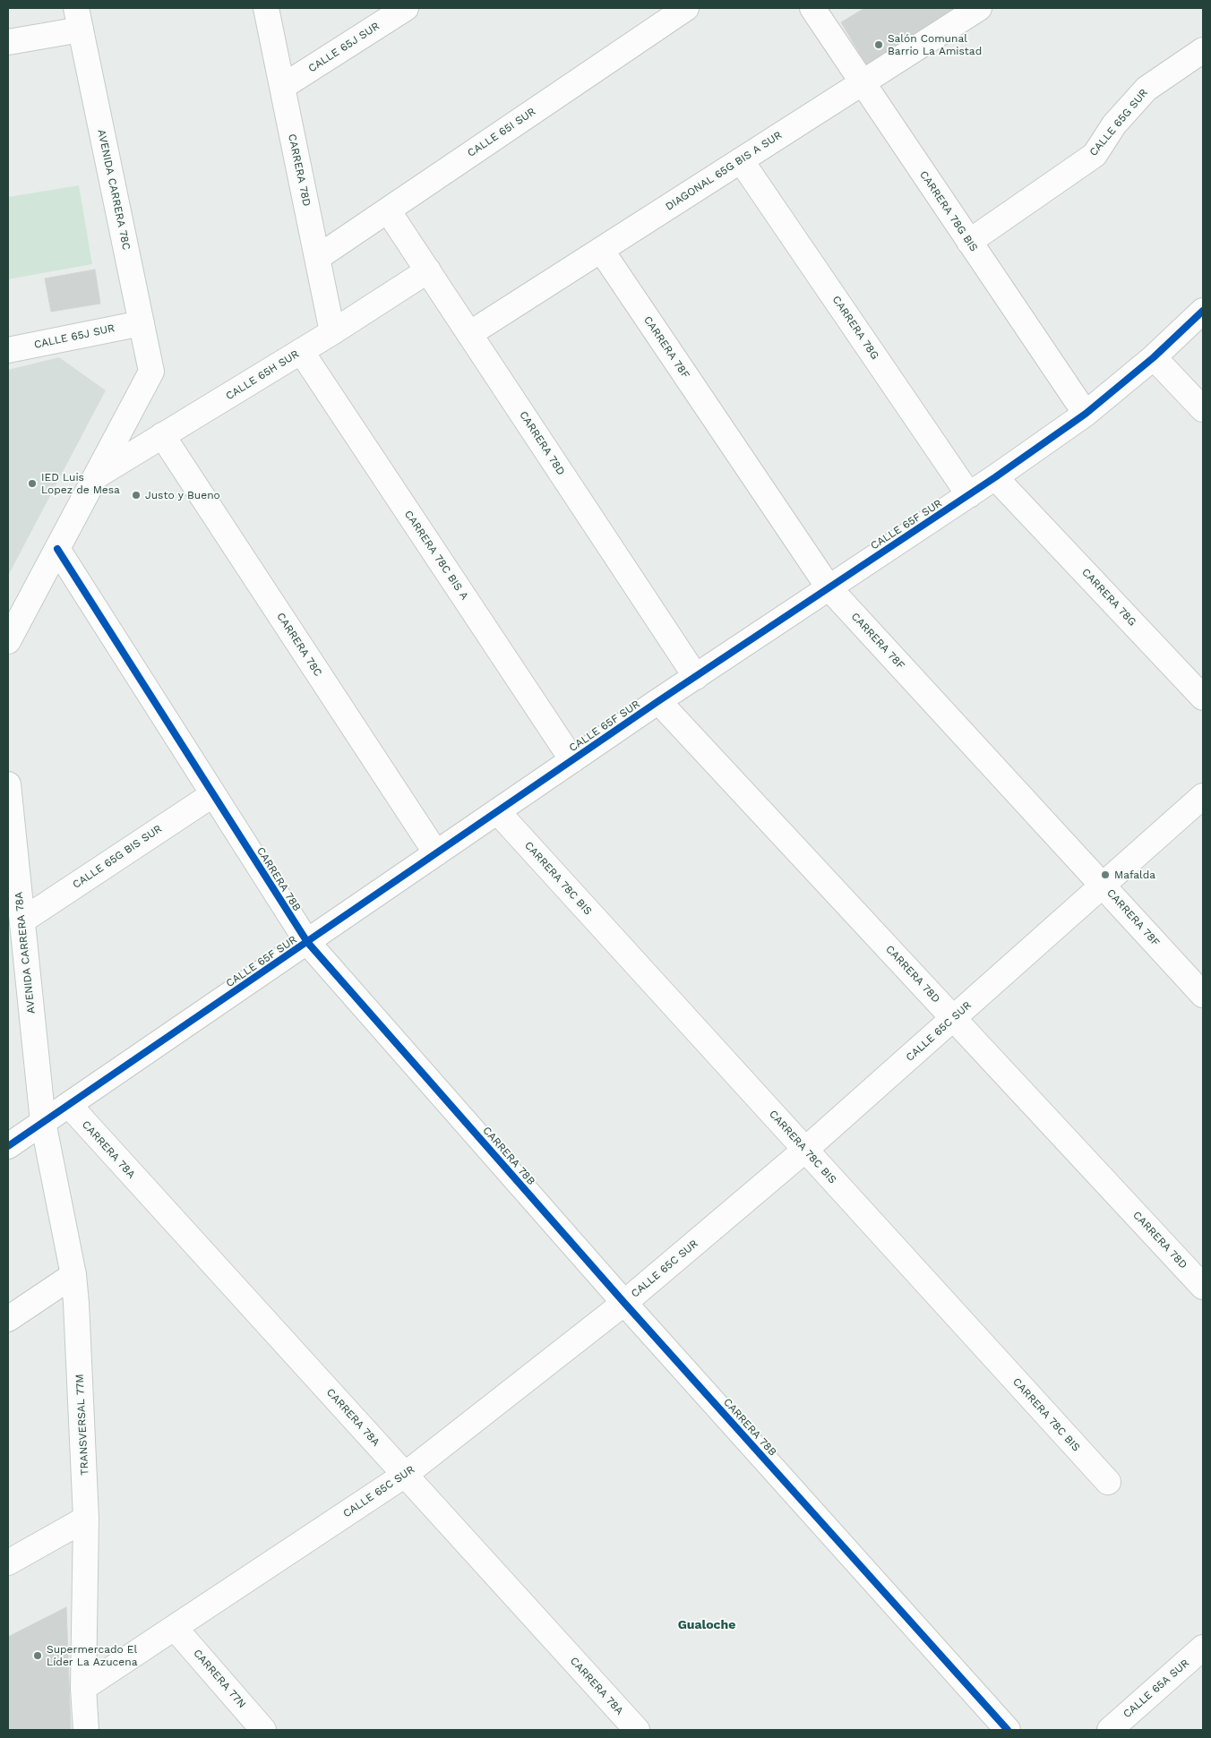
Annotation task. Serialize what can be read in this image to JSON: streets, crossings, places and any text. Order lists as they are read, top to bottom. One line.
{"streets":{"street":["CALLE 65J SUR","CALLE 65G SUR","CALLE 65I SUR","CARRERA 78D","DIAGONAL 65G BIS A SUR","AVENIDA CARRERA 78C","CARRERA 78G BIS","CARRERA 78G","CARRERA 78F","CALLE 65H SUR","CALLE 65F SUR","CARRERA 78C BIS A","CARRERA 78C","CALLE 65G BIS SUR","CARRERA 78C BIS","CARRERA 78B","AVENIDA CARRERA 78A","CALLE 65C SUR","CARRERA 78A","TRANSVERSAL 77M","CARRERA 77N","CALLE 65A SUR"]},"crossings":[["CALLE 65J SUR","CARRERA 78D"],["CALLE 65J SUR","AVENIDA CARRERA 78C"],["CALLE 65G SUR","CARRERA 78G BIS"],["CALLE 65I SUR","CARRERA 78D"],["CARRERA 78D","DIAGONAL 65G BIS A SUR"],["CARRERA 78D","CALLE 65H SUR"],["CARRERA 78D","CALLE 65F SUR"],["CARRERA 78D","CALLE 65C SUR"],["DIAGONAL 65G BIS A SUR","CARRERA 78G BIS"],["DIAGONAL 65G BIS A SUR","CARRERA 78G"],["DIAGONAL 65G BIS A SUR","CARRERA 78F"],["AVENIDA CARRERA 78C","CALLE 65H SUR"],["CARRERA 78G BIS","CALLE 65F SUR"],["CARRERA 78G","CALLE 65F SUR"],["CARRERA 78F","CALLE 65F SUR"],["CARRERA 78F","CALLE 65C SUR"],["CALLE 65H SUR","CARRERA 78C BIS A"],["CALLE 65H SUR","CARRERA 78C"],["CALLE 65F SUR","CARRERA 78C BIS A"],["CALLE 65F SUR","CARRERA 78C"],["CALLE 65F SUR","CARRERA 78C BIS"],["CALLE 65F SUR","CARRERA 78B"],["CALLE 65F SUR","AVENIDA CARRERA 78A"],["CALLE 65F SUR","CARRERA 78A"],["CALLE 65F SUR","TRANSVERSAL 77M"],["CALLE 65G BIS SUR","CARRERA 78B"],["CALLE 65G BIS SUR","AVENIDA CARRERA 78A"],["CARRERA 78C BIS","CALLE 65C SUR"],["CARRERA 78B","CALLE 65C SUR"],["AVENIDA CARRERA 78A","TRANSVERSAL 77M"],["CALLE 65C SUR","CARRERA 78A"],["CALLE 65C SUR","TRANSVERSAL 77M"],["CALLE 65C SUR","CARRERA 77N"]],"districts":["Gualoche"],"places":["Salón Comunal Barrio La Amistad","IED Luis Lopez de Mesa","Justo y Bueno","Mafalda","Supermercado El Líder La Azucena"]}
